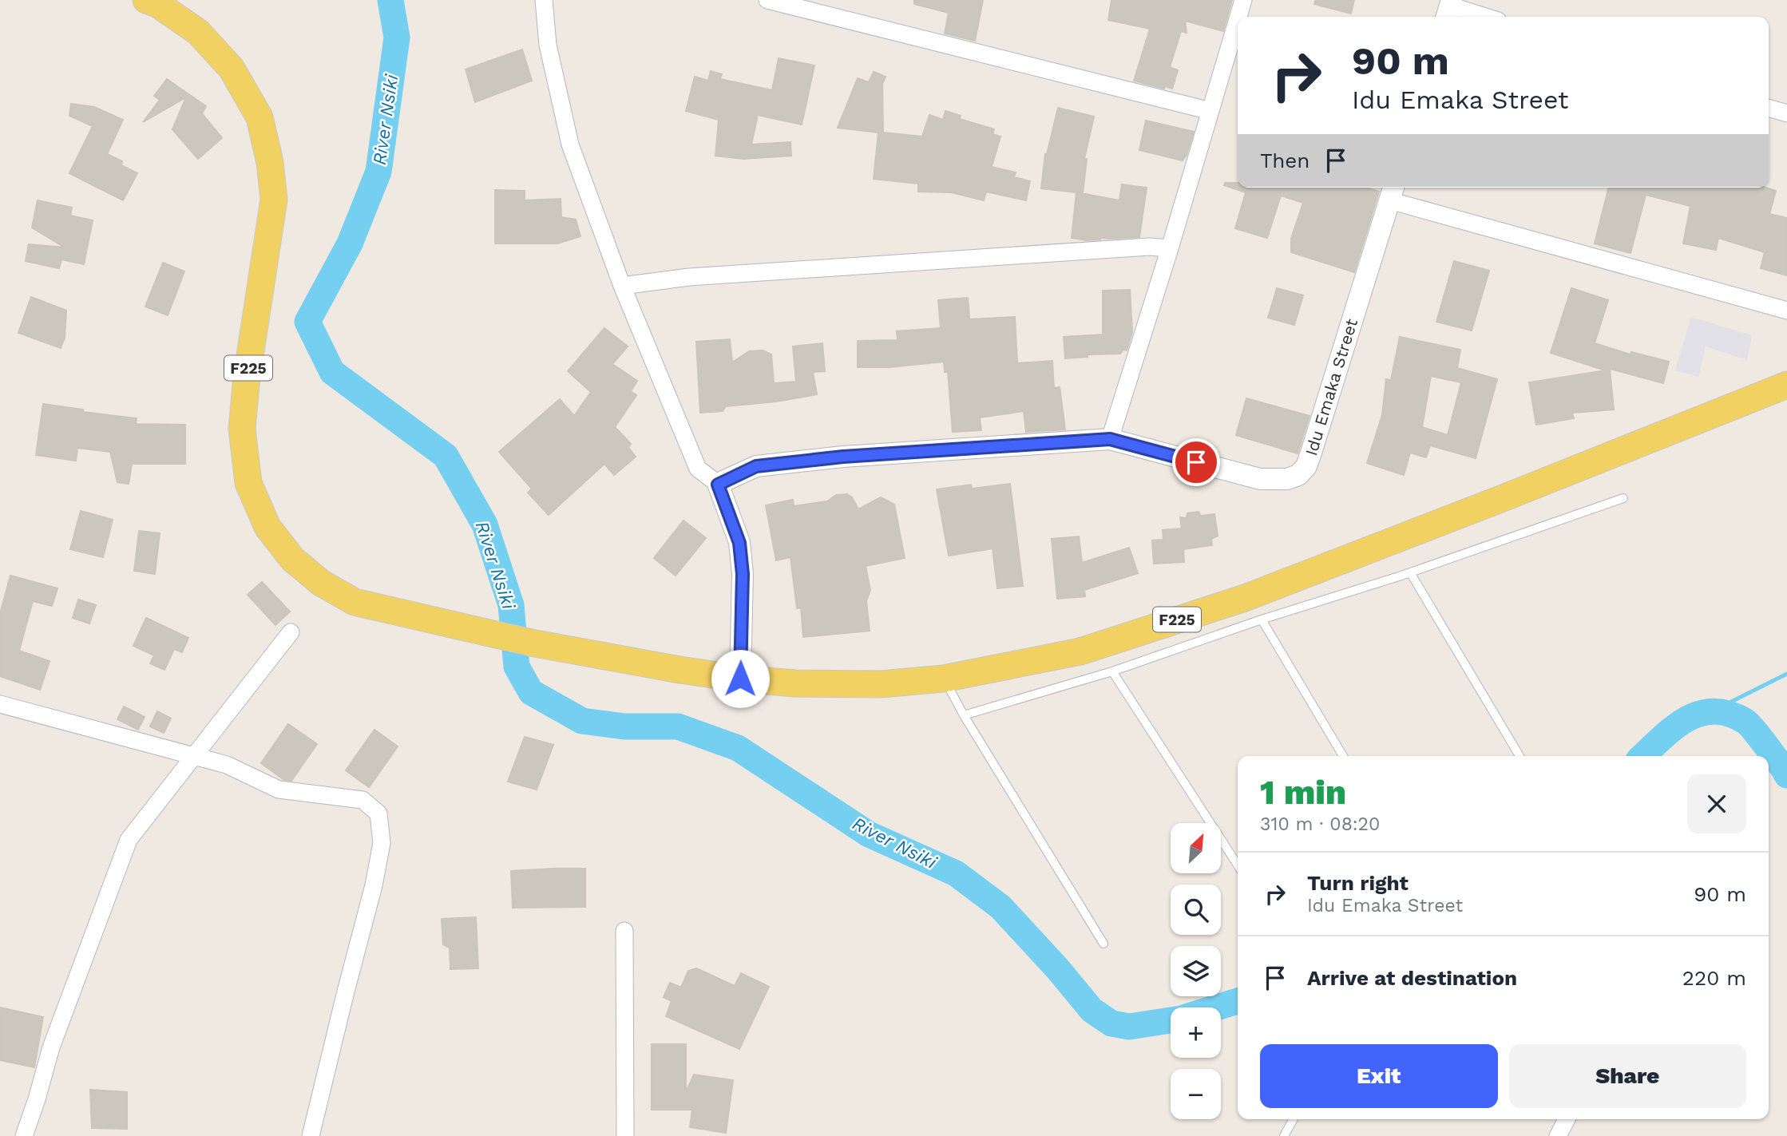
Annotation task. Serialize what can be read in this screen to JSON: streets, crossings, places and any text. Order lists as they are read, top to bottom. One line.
{"streets":{"main road":["F225"],"street":["Idu Emaka Street"]},"water":["River Nsiki"],"north":"top right","page":{"turn":["90 m","Idu Emaka Street"],"then":"Then","heading":["1 min","310 m · 08:20"],"map_buttons":["+","−"],"list":[{"name":"Turn right","note":"Idu Emaka Street","value":"90 m"},{"name":"Arrive at destination","value":"220 m"}],"buttons":["Exit","Share"]}}
